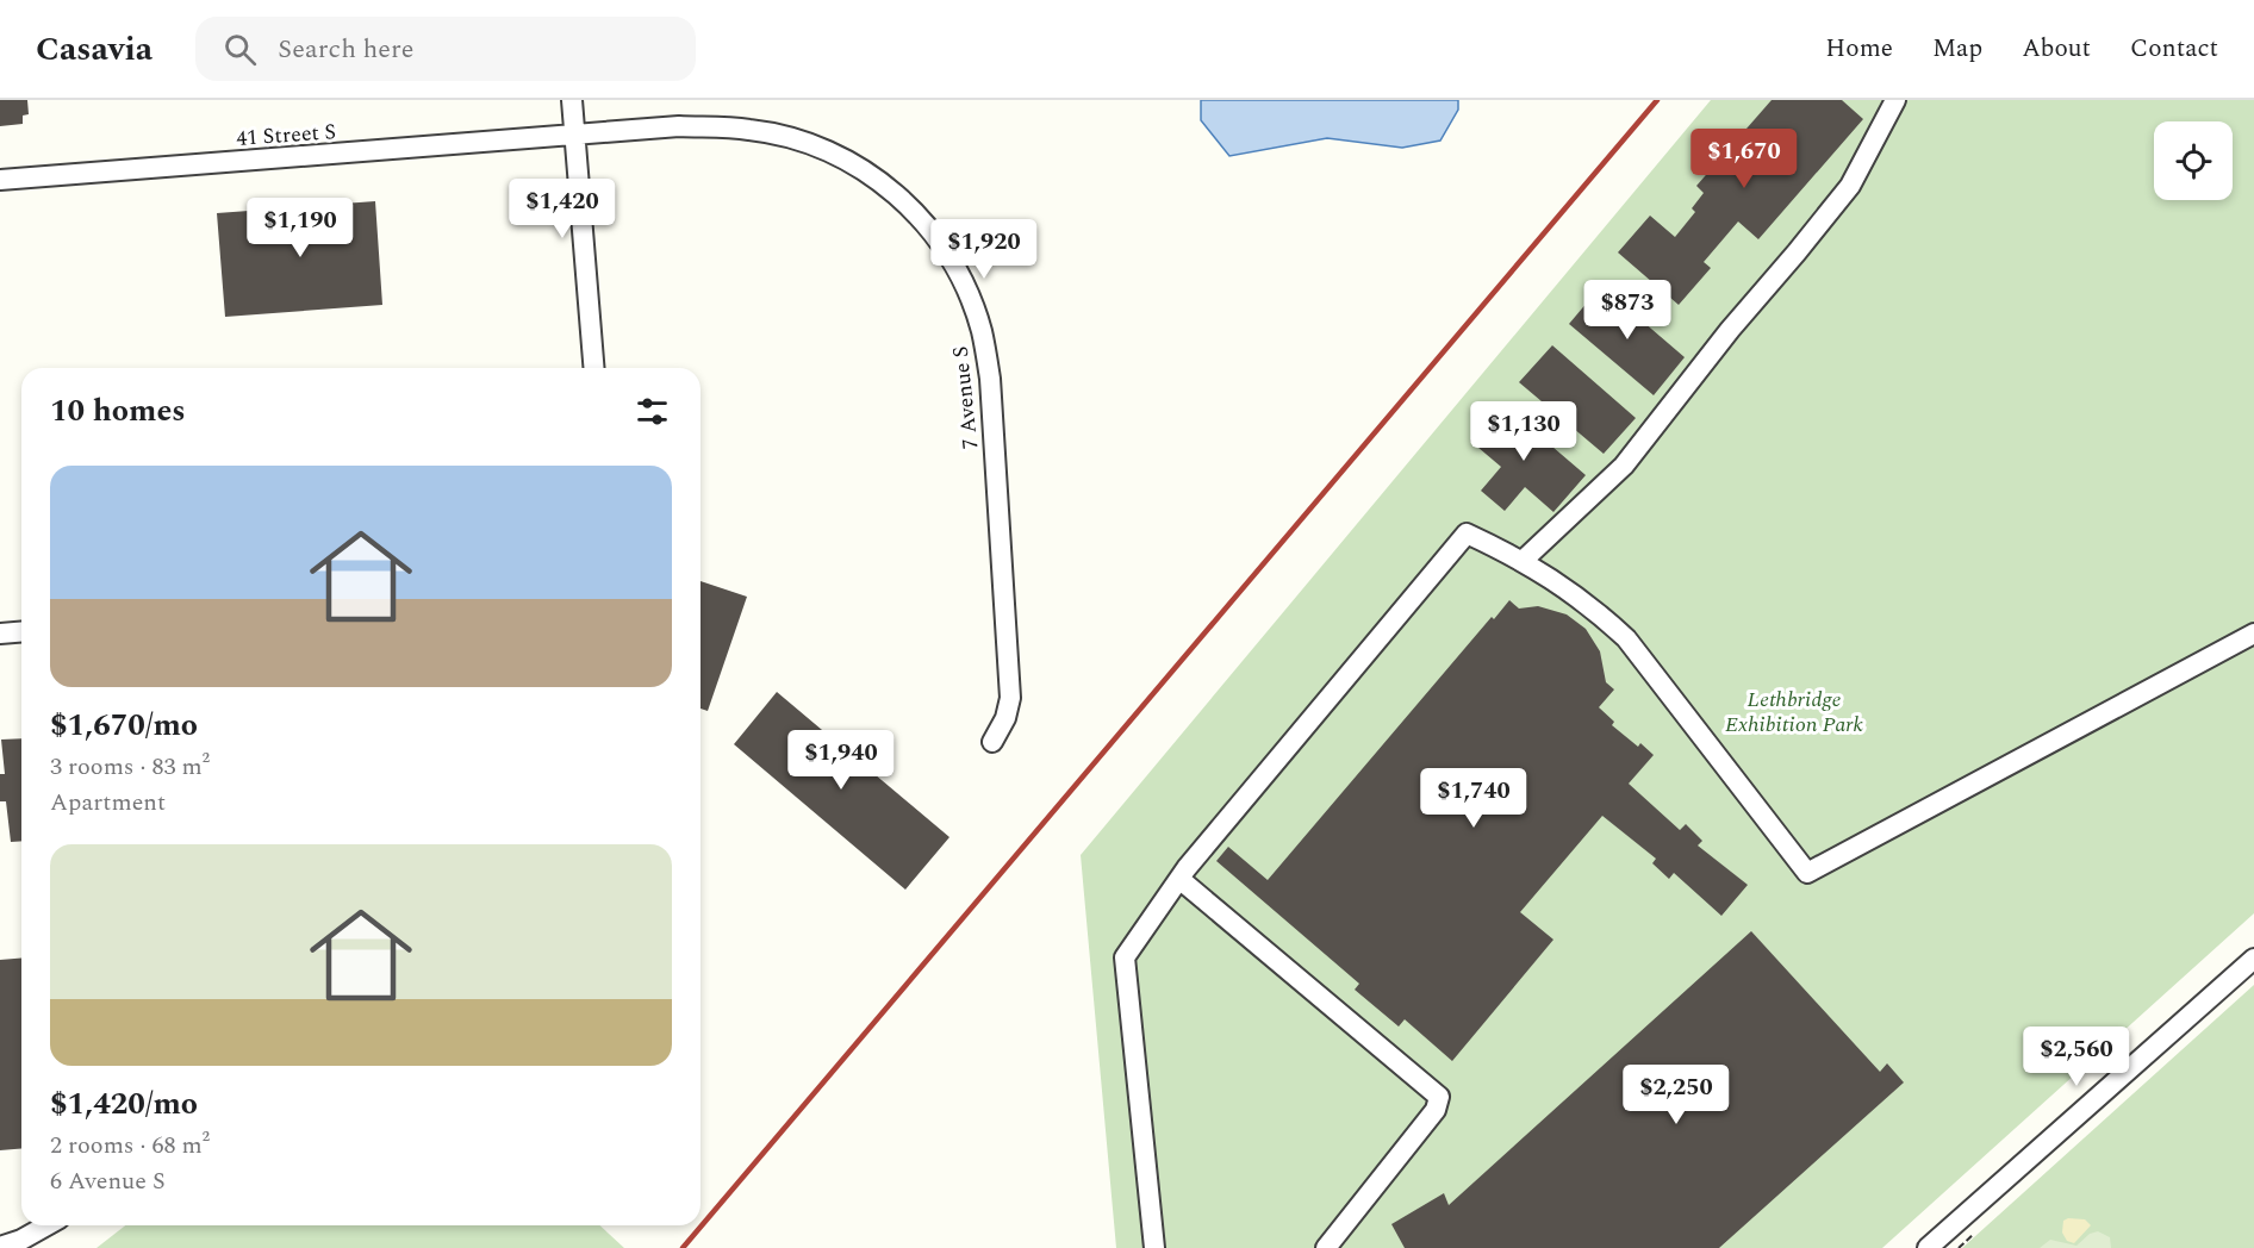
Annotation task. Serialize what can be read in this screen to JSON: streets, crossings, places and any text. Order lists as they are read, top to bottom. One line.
{"streets":{"street":["41 Street S","7 Avenue S"]},"crossings":[["41 Street S","7 Avenue S"]],"parks":["Lethbridge Exhibition Park"],"page":{"header":"Casavia","search":"Search here","nav":["Home","Map","About","Contact"],"price":["$1,670","$1,420","$1,190","$1,920","$873","$1,130","$1,940","$1,740","$2,560","$2,250"],"heading":"10 homes","list":[{"name":"$1,670/mo","note":"3 rooms · 83 m² · Apartment"},{"name":"$1,420/mo","note":"2 rooms · 68 m² · 6 Avenue S"}]}}
